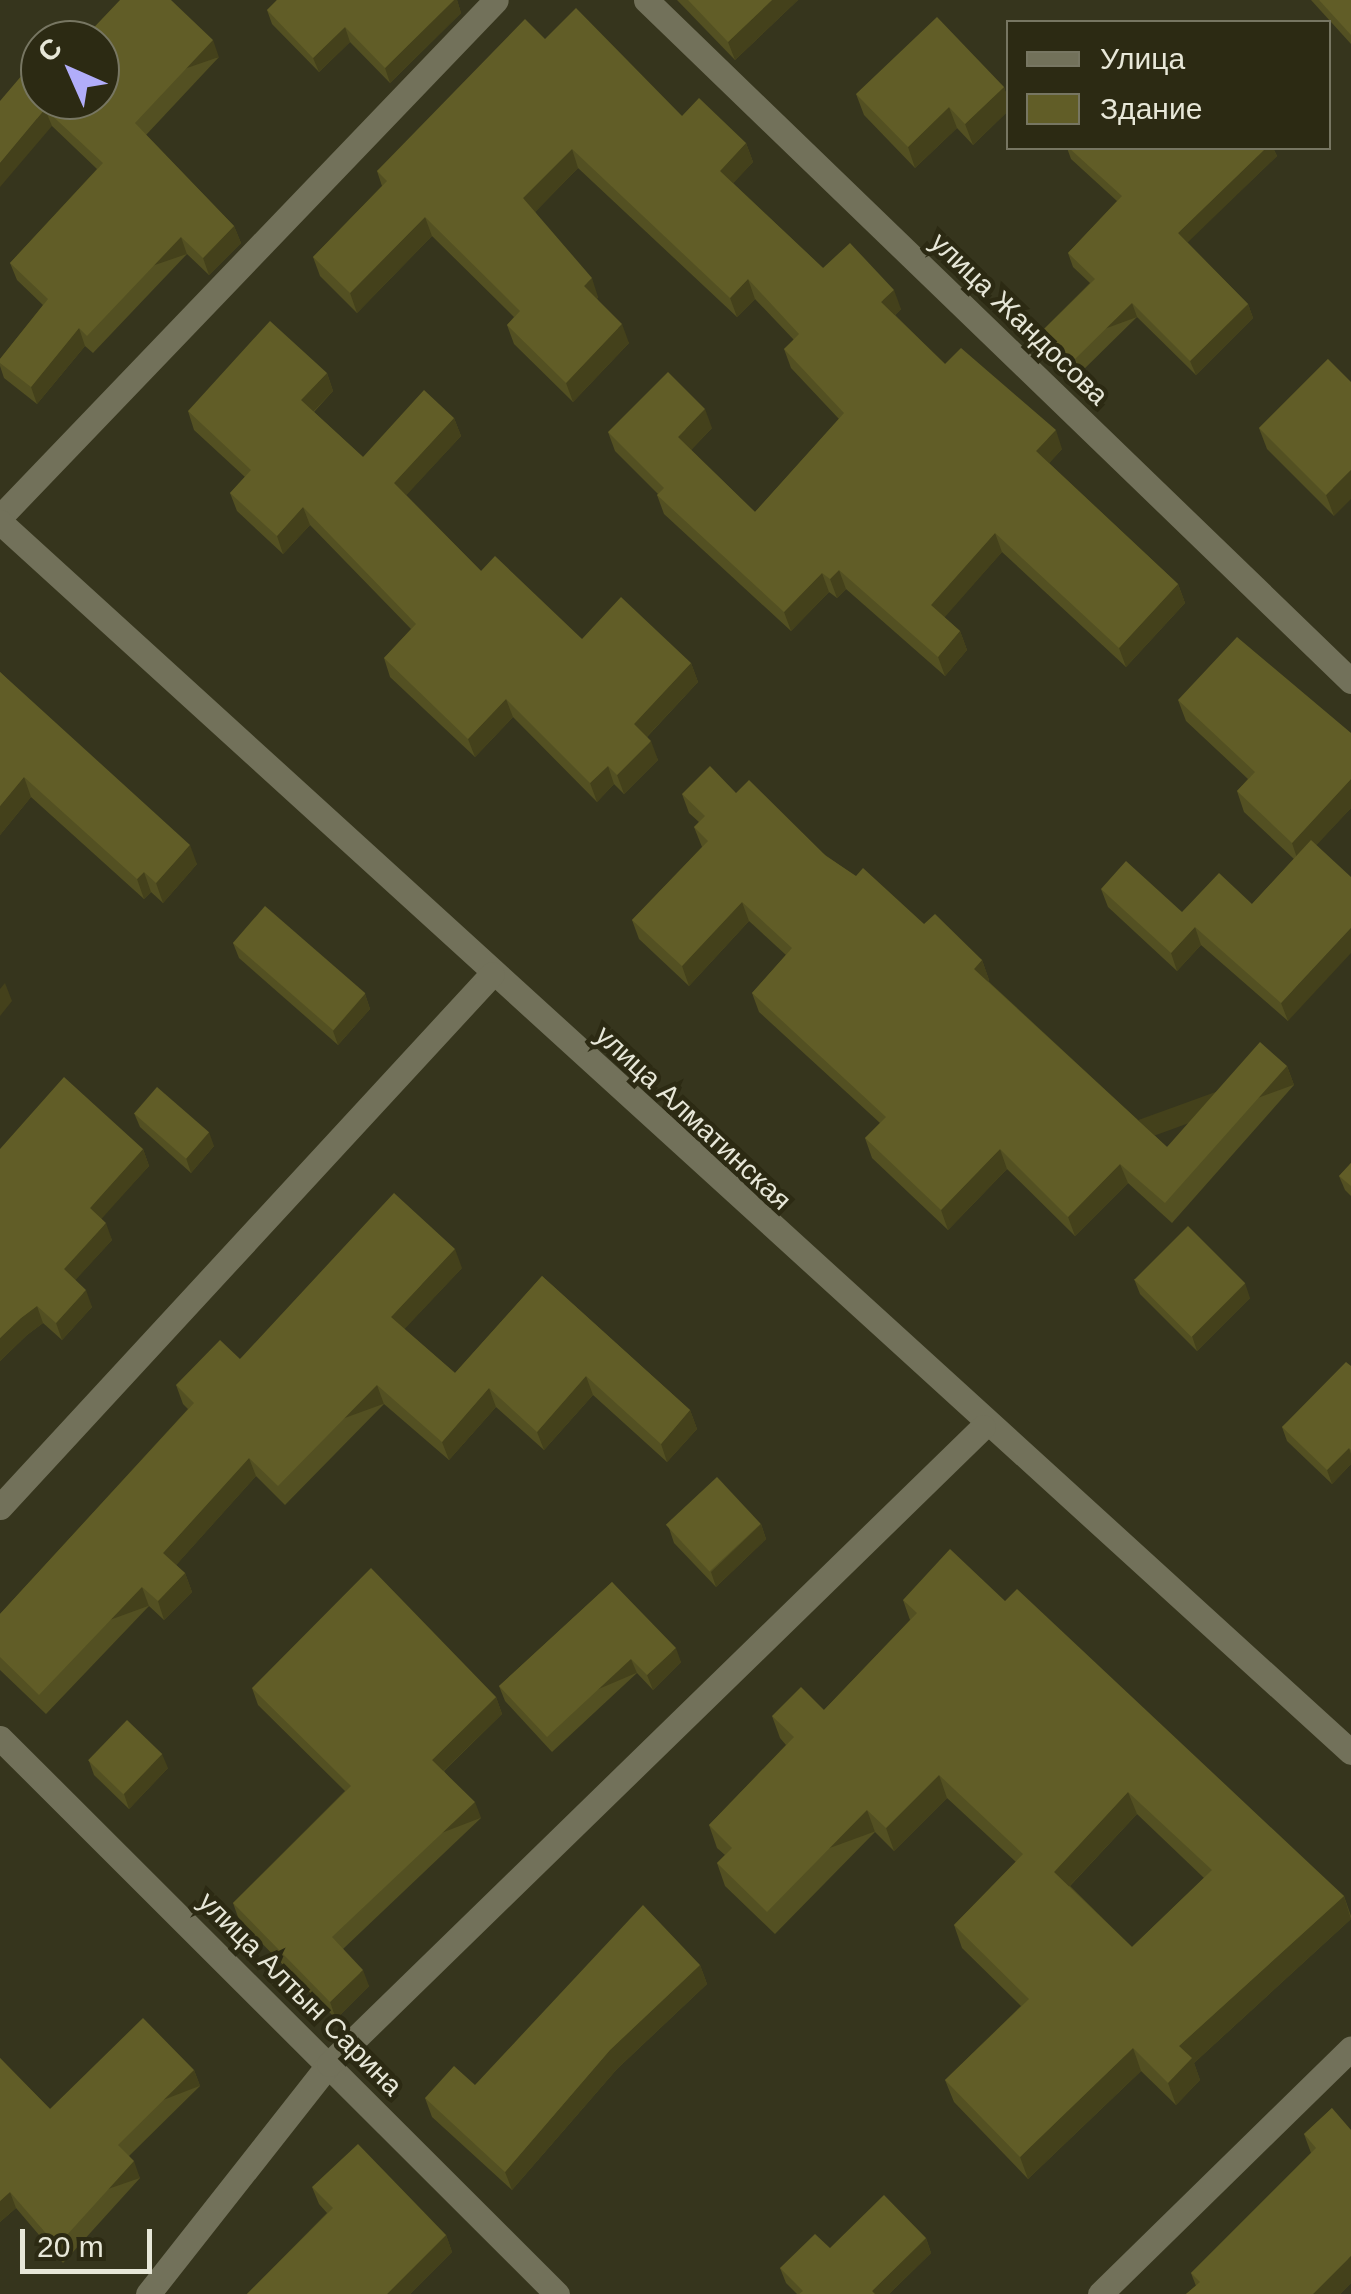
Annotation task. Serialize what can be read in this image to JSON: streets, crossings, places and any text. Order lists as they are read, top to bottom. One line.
{"streets":{"street":["улица Жандосова","улица Алматинская","улица Алтын Сарина"]},"legend":["Улица","Здание"],"scale_bar":"20 m","north":"top left"}
